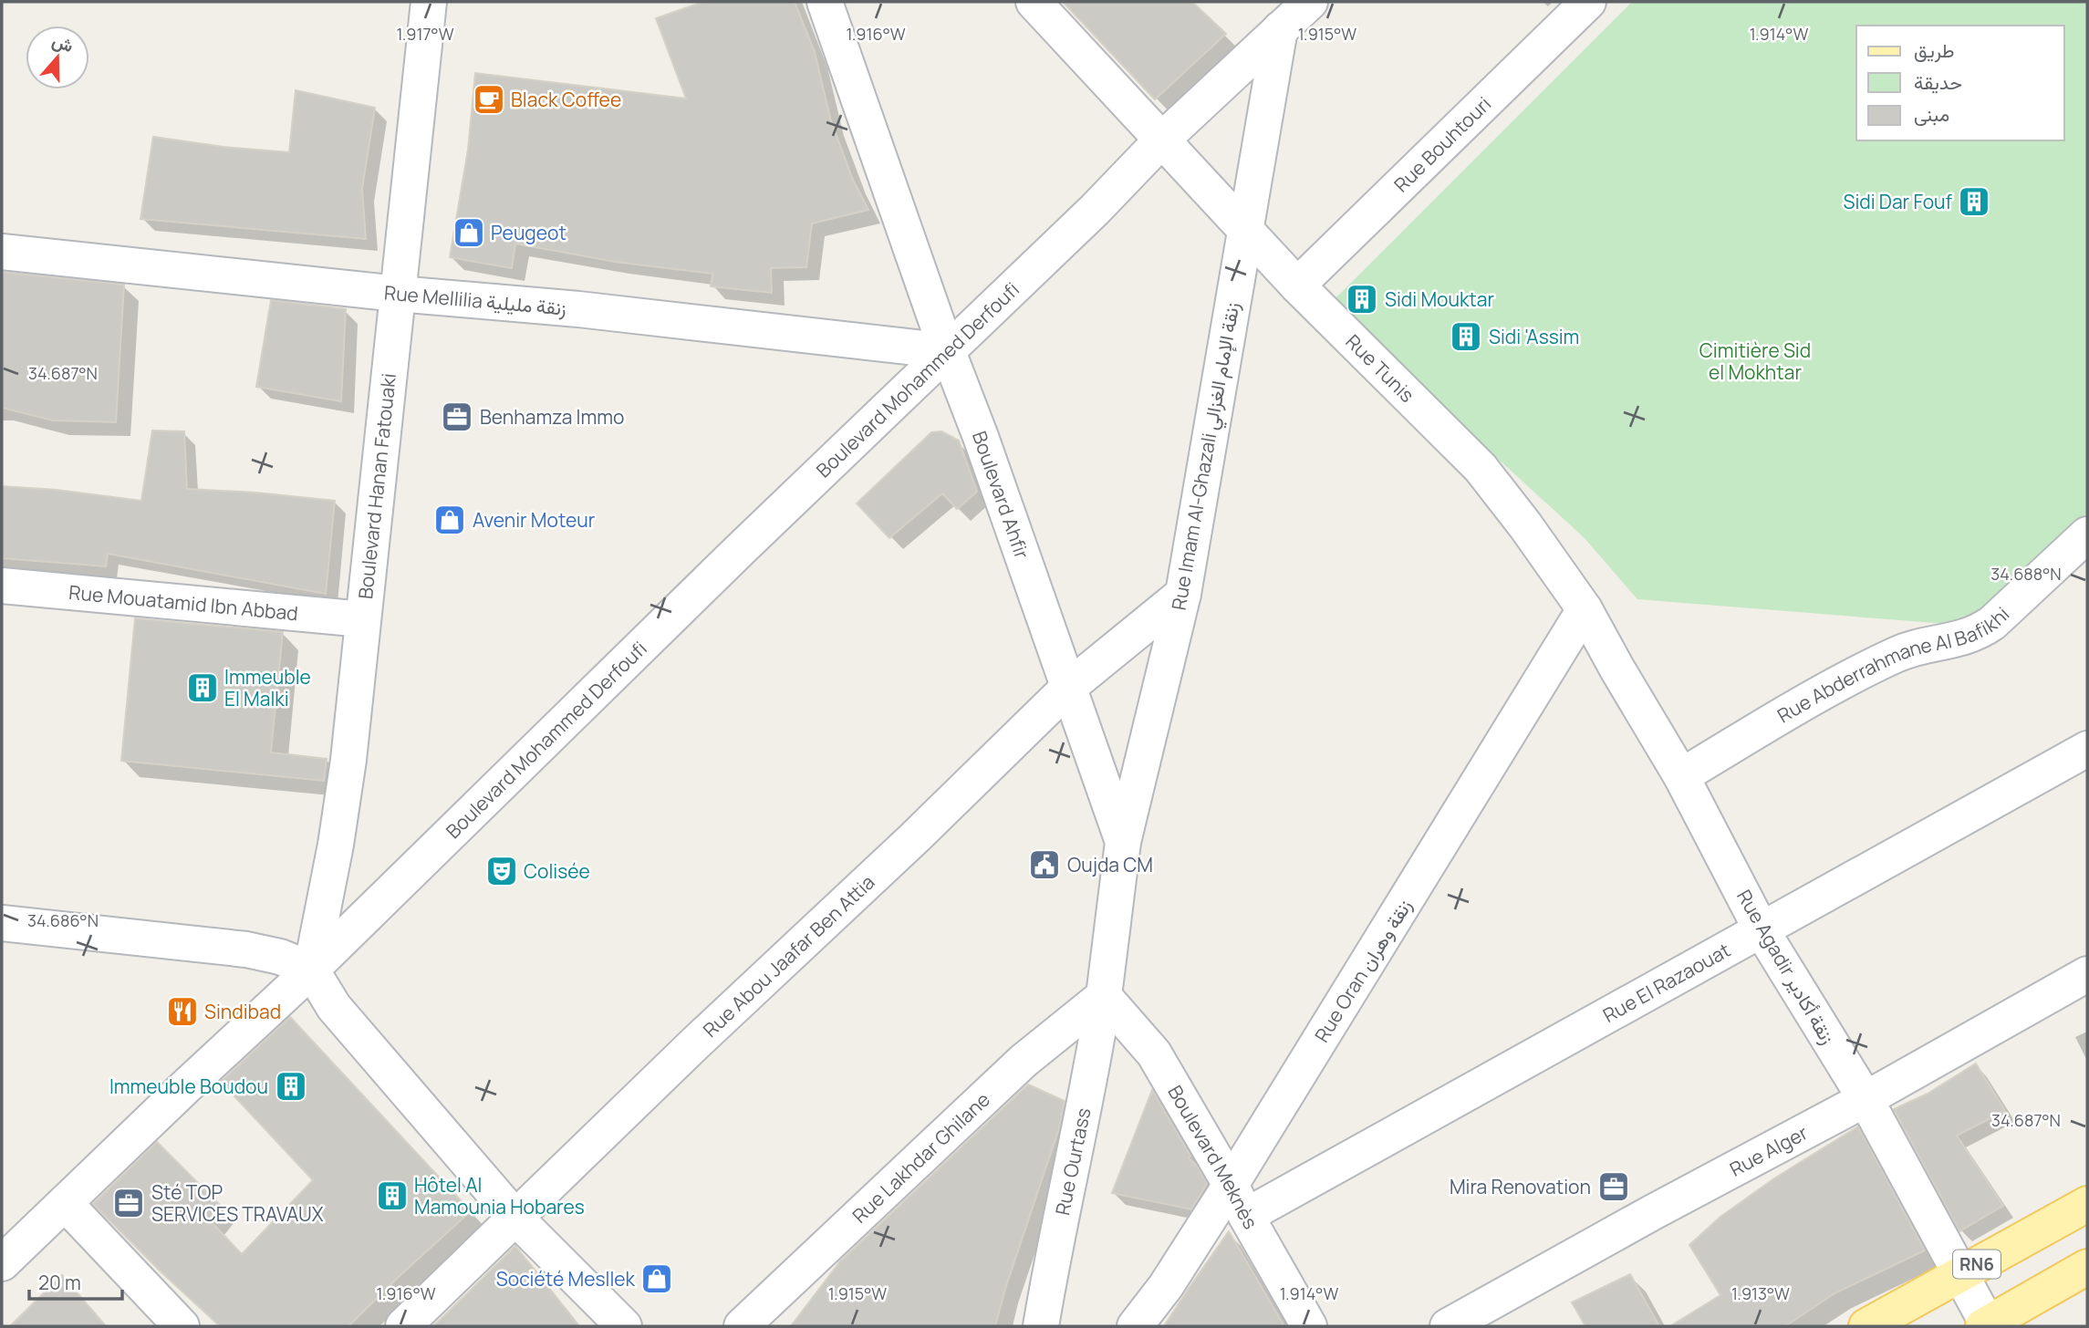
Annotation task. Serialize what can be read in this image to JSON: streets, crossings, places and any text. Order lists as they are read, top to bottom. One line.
{"streets":{"main road":["RN6"],"street":["Rue Bouhtouri","Rue Mellilia زنقة مليلية","Rue Tunis","Boulevard Mohammed Derfoufi","Rue Imam Al-Ghazali زنقة الإمام الغزالي","Boulevard Hanan Fatouaki","Boulevard Ahfir","Rue Mouatamid Ibn Abbad","Rue Abderrahmane Al Bafikhi","Rue Abou Jaafar Ben Attia","Rue Agadir زنقة أكادير","Rue Oran زنقة وهران","Rue El Razaouat","Rue Alger","Boulevard Meknès","Rue Lakhdar Ghilane","Rue Ourtass"]},"crossings":[["Rue Bouhtouri","Rue Tunis"],["Rue Mellilia زنقة مليلية","Boulevard Mohammed Derfoufi"],["Rue Mellilia زنقة مليلية","Boulevard Hanan Fatouaki"],["Rue Mellilia زنقة مليلية","Boulevard Ahfir"],["Rue Tunis","Boulevard Mohammed Derfoufi"],["Rue Tunis","Rue Imam Al-Ghazali زنقة الإمام الغزالي"],["Rue Tunis","Rue Agadir زنقة أكادير"],["Rue Tunis","Rue Oran زنقة وهران"],["Boulevard Mohammed Derfoufi","Rue Imam Al-Ghazali زنقة الإمام الغزالي"],["Boulevard Mohammed Derfoufi","Boulevard Hanan Fatouaki"],["Boulevard Mohammed Derfoufi","Boulevard Ahfir"],["Rue Imam Al-Ghazali زنقة الإمام الغزالي","Boulevard Ahfir"],["Rue Imam Al-Ghazali زنقة الإمام الغزالي","Rue Abou Jaafar Ben Attia"],["Boulevard Hanan Fatouaki","Rue Mouatamid Ibn Abbad"],["Boulevard Ahfir","Rue Abou Jaafar Ben Attia"],["Boulevard Ahfir","Boulevard Meknès"],["Boulevard Ahfir","Rue Lakhdar Ghilane"],["Boulevard Ahfir","Rue Ourtass"],["Rue Abderrahmane Al Bafikhi","Rue Agadir زنقة أكادير"],["Rue Agadir زنقة أكادير","Rue Oran زنقة وهران"],["Rue Agadir زنقة أكادير","Rue El Razaouat"],["Rue Agadir زنقة أكادير","Rue Alger"],["Rue Agadir زنقة أكادير","RN6"],["Rue Oran زنقة وهران","Boulevard Meknès"],["Rue El Razaouat","Boulevard Meknès"],["Boulevard Meknès","Rue Lakhdar Ghilane"],["Boulevard Meknès","Rue Ourtass"],["Rue Lakhdar Ghilane","Rue Ourtass"]],"parks":["Cimitière Sid el Mokhtar"],"places":{"cafe":["Black Coffee"],"building":["Sidi Dar Fouf","Sidi Mouktar","Sidi 'Assim","Immeuble El Malki","Immeuble Boudou","Hôtel Al Mamounia Hobares"],"shop":["Peugeot","Avenir Moteur","Société Mesllek"],"office":["Benhamza Immo","Mira Renovation","Sté TOP SERVICES TRAVAUX"],"public building":["Oujda CM"],"theatre":["Colisée"],"restaurant":["Sindibad"]},"legend":["طريق","حديقة","مبنى"],"scale_bar":"20 m","north":"top","coordinates":["1.917°W","1.916°W","1.915°W","1.914°W","34.687°N","34.688°N","34.686°N","1.913°W"]}
